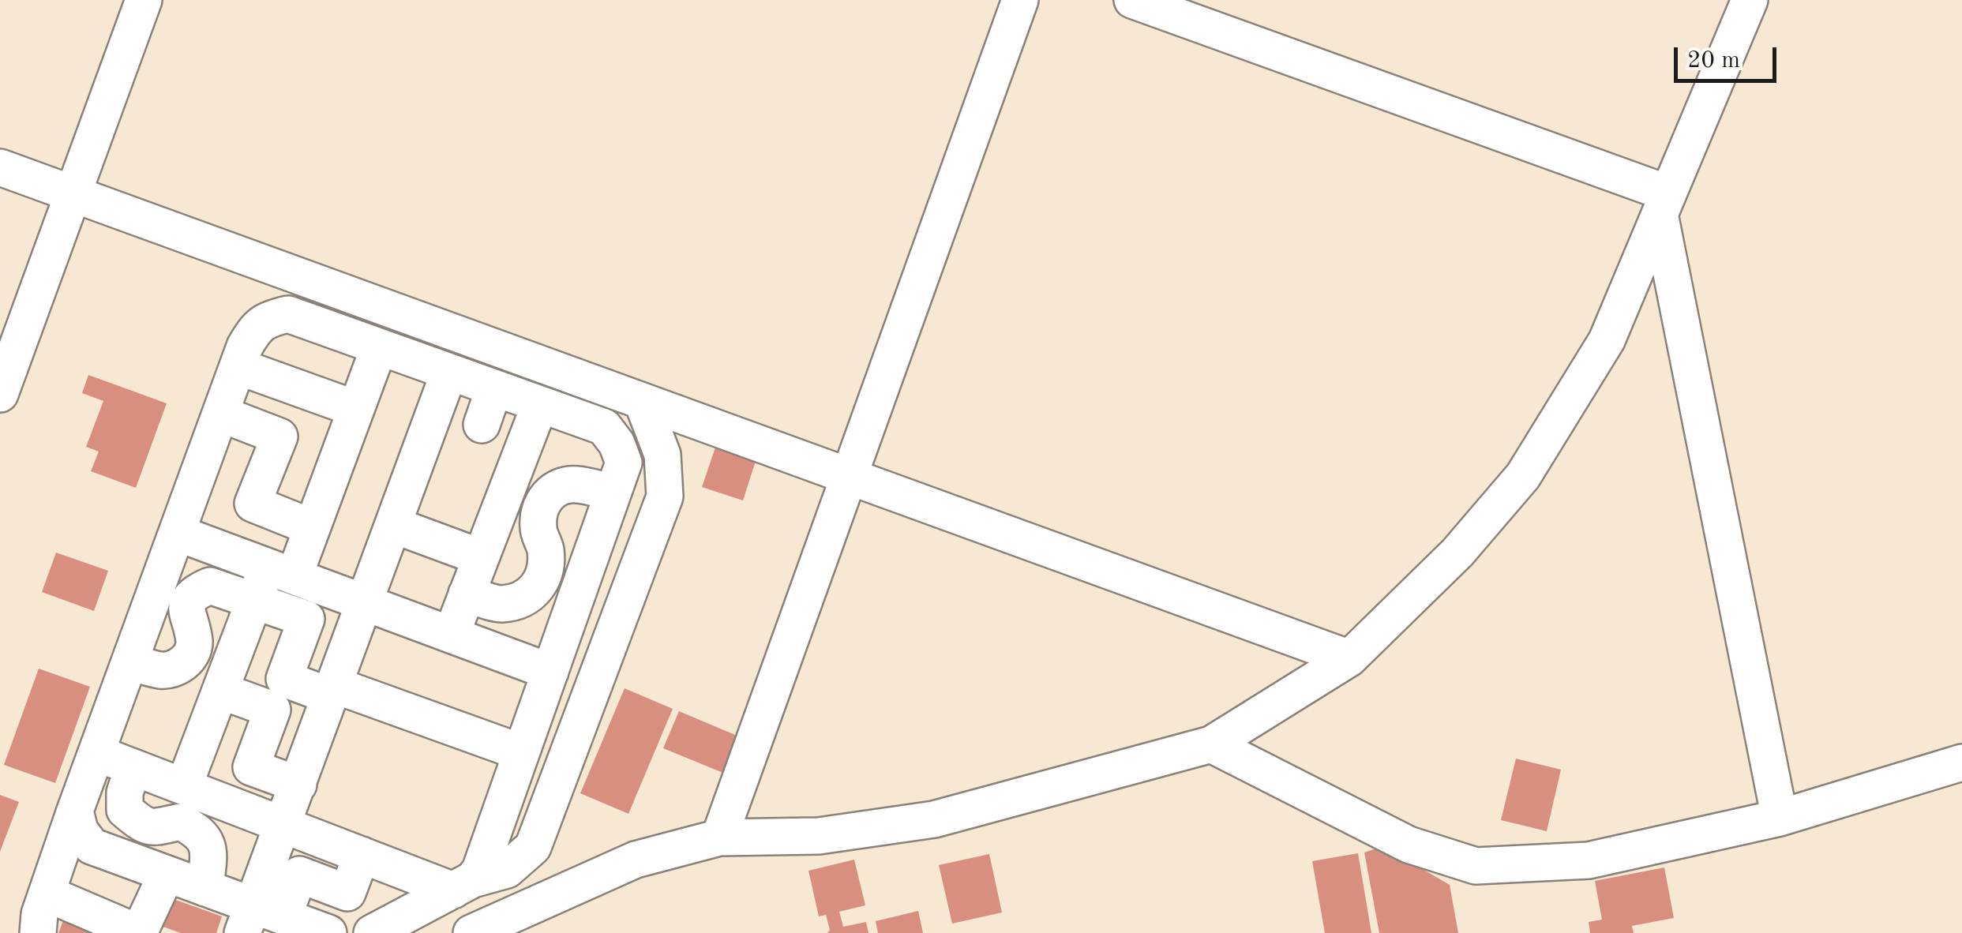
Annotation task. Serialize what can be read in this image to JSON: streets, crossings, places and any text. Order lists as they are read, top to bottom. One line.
{"scale_bar":"20 m"}
